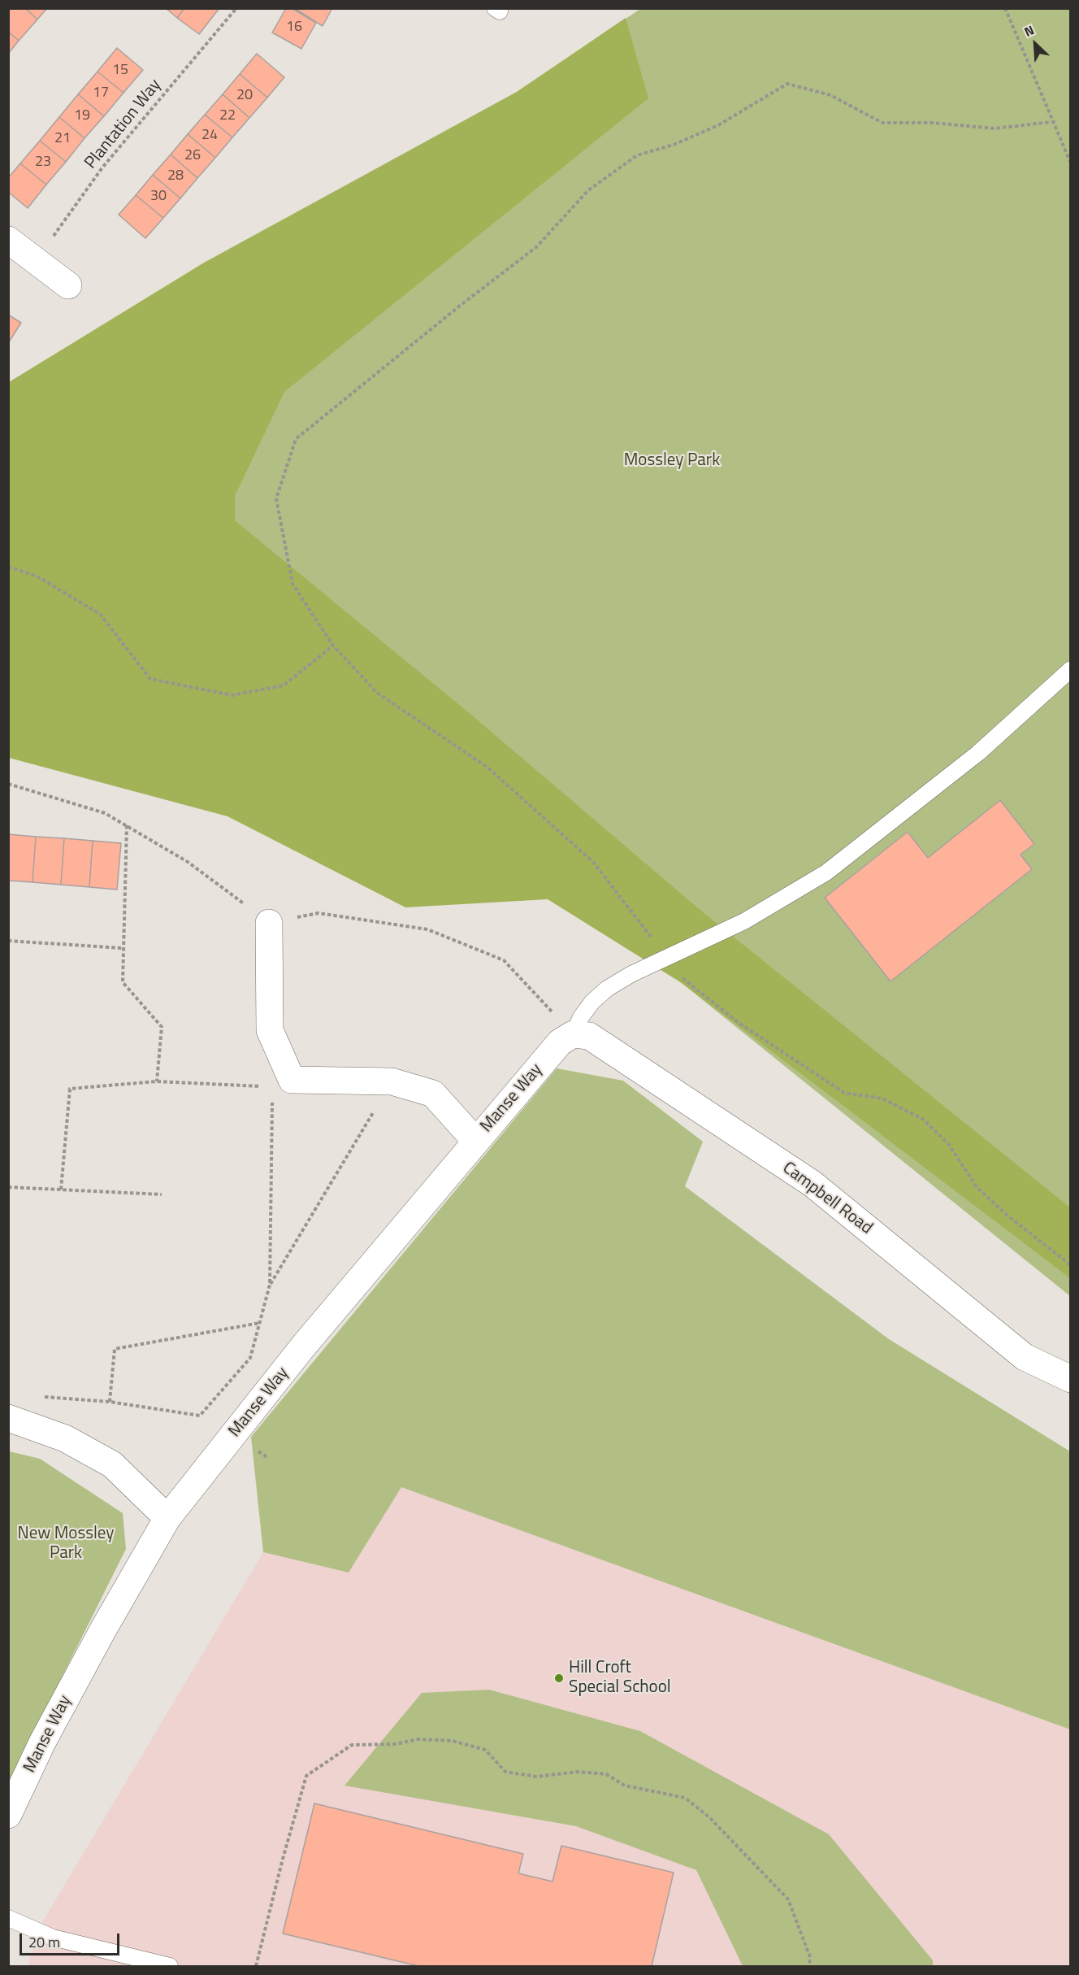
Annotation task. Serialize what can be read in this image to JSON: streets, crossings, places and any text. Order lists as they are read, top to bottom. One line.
{"streets":{"street":["Manse Way","Campbell Road"],"path":["Plantation Way"]},"crossings":[["Manse Way","Campbell Road"]],"parks":["Mossley Park","New Mossley Park"],"places":["Hill Croft Special School"],"house_numbers":["16","15","17","20","19","22","24","21","26","23","28","30"],"scale_bar":"20 m","north":"top left"}
